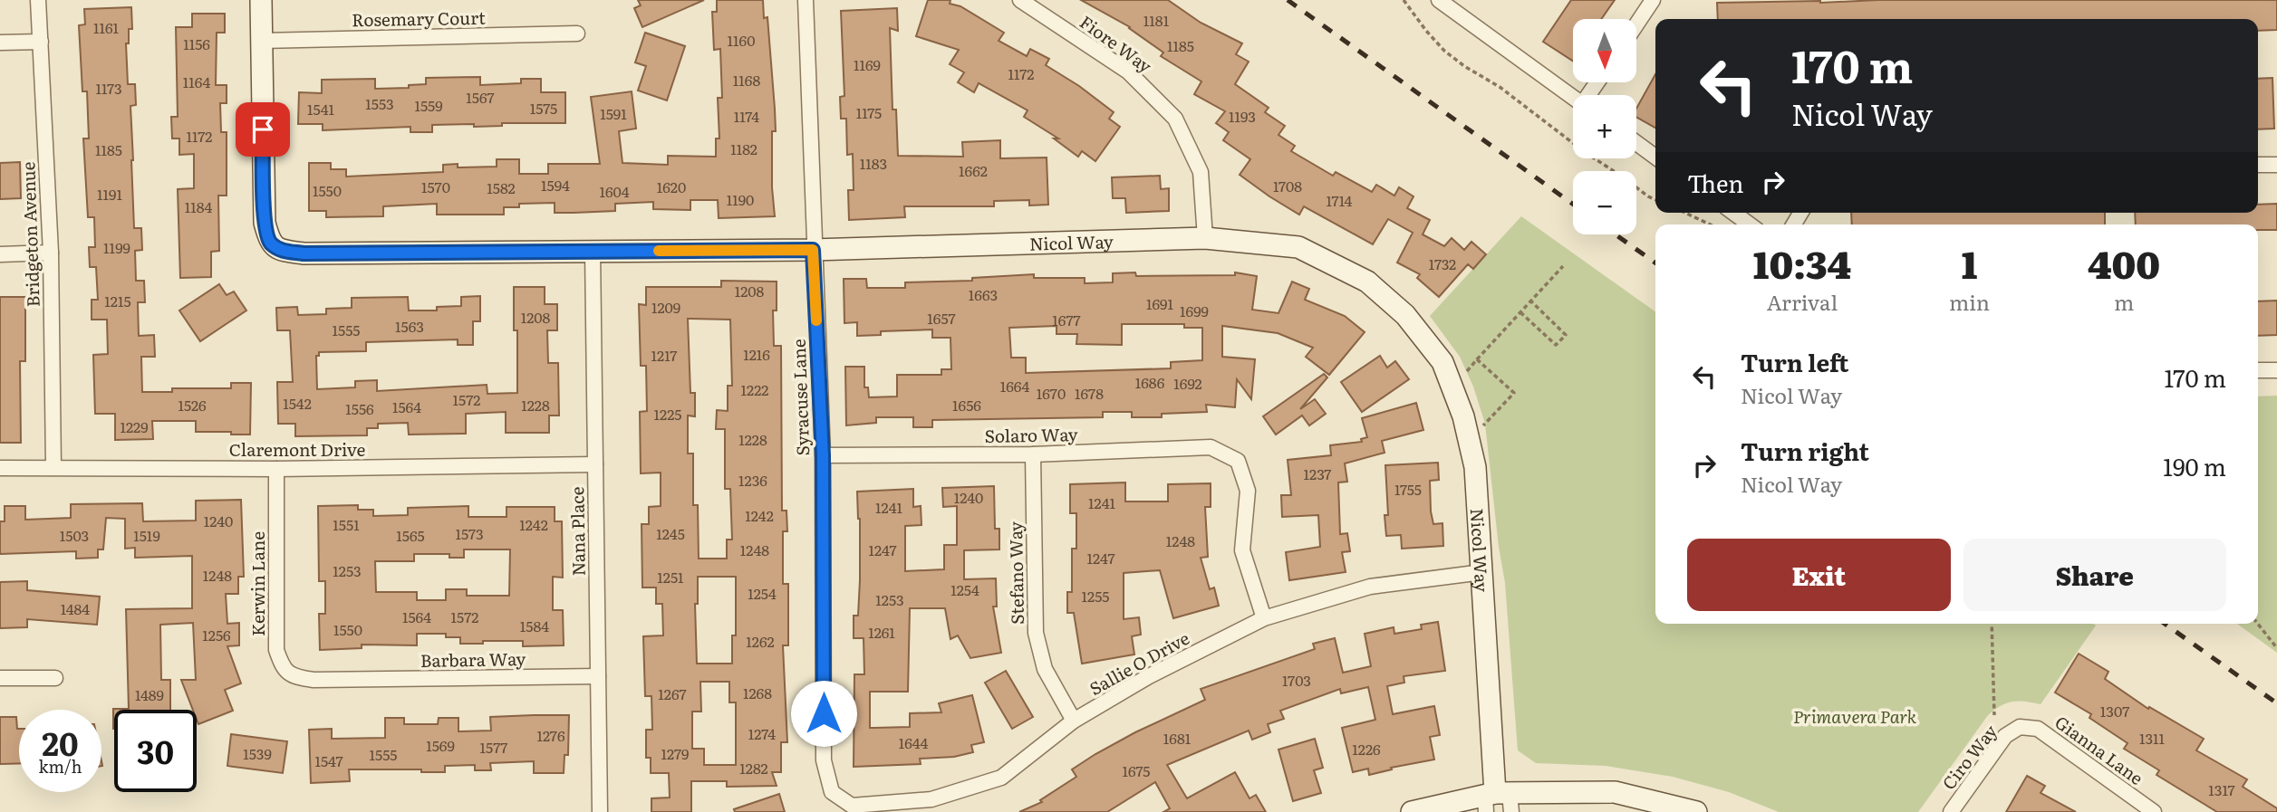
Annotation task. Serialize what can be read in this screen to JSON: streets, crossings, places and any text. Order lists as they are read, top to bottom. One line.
{"streets":{"street":["Rosemary Court","Fiore Way","Bridgeton Avenue","Nicol Way","Syracuse Lane","Solaro Way","Claremont Drive","Nana Place","Stefano Way","Kerwin Lane","Barbara Way","Sallie O Drive","Gianna Lane","Ciro Way"]},"crossings":[["Rosemary Court","Nicol Way"],["Fiore Way","Nicol Way"],["Bridgeton Avenue","Claremont Drive"],["Nicol Way","Syracuse Lane"],["Nicol Way","Nana Place"],["Nicol Way","Sallie O Drive"],["Syracuse Lane","Solaro Way"],["Syracuse Lane","Sallie O Drive"],["Solaro Way","Stefano Way"],["Solaro Way","Sallie O Drive"],["Claremont Drive","Nana Place"],["Claremont Drive","Kerwin Lane"],["Nana Place","Barbara Way"],["Stefano Way","Sallie O Drive"],["Kerwin Lane","Barbara Way"],["Gianna Lane","Ciro Way"]],"parks":["Primavera Park"],"house_numbers":["1181","1161","1160","1156","1185","1169","1172","1168","1164","1173","1567","1553","1559","1575","1541","1175","1591","1174","1193","1172","1182","1185","1183","1662","1594","1708","1570","1620","1582","1550","1604","1191","1190","1714","1184","1199","1732","1208","1663","1215","1691","1209","1699","1208","1657","1677","1563","1555","1216","1217","1686","1692","1664","1222","1670","1678","1572","1542","1526","1228","1656","1564","1556","1225","1229","1228","1237","1236","1755","1240","1241","1241","1242","1240","1551","1242","1573","1245","1503","1519","1565","1248","1248","1247","1247","1253","1248","1251","1254","1254","1255","1253","1484","1564","1572","1584","1550","1261","1256","1262","1703","1268","1267","1489","1307","1274","1276","1681","1311","1644","1569","1577","1226","1539","1279","1555","1547","1282","1675","1317"],"north":"bottom","page":{"map_buttons":["+","−"],"turn":["170 m","Nicol Way"],"then":"Then","eta":["10:34","Arrival","1","min","400","m"],"list":[{"name":"Turn left","note":"Nicol Way","value":"170 m"},{"name":"Turn right","note":"Nicol Way","value":"190 m"}],"buttons":["Exit","Share"],"speed":"20 km/h","limit":"30"}}
